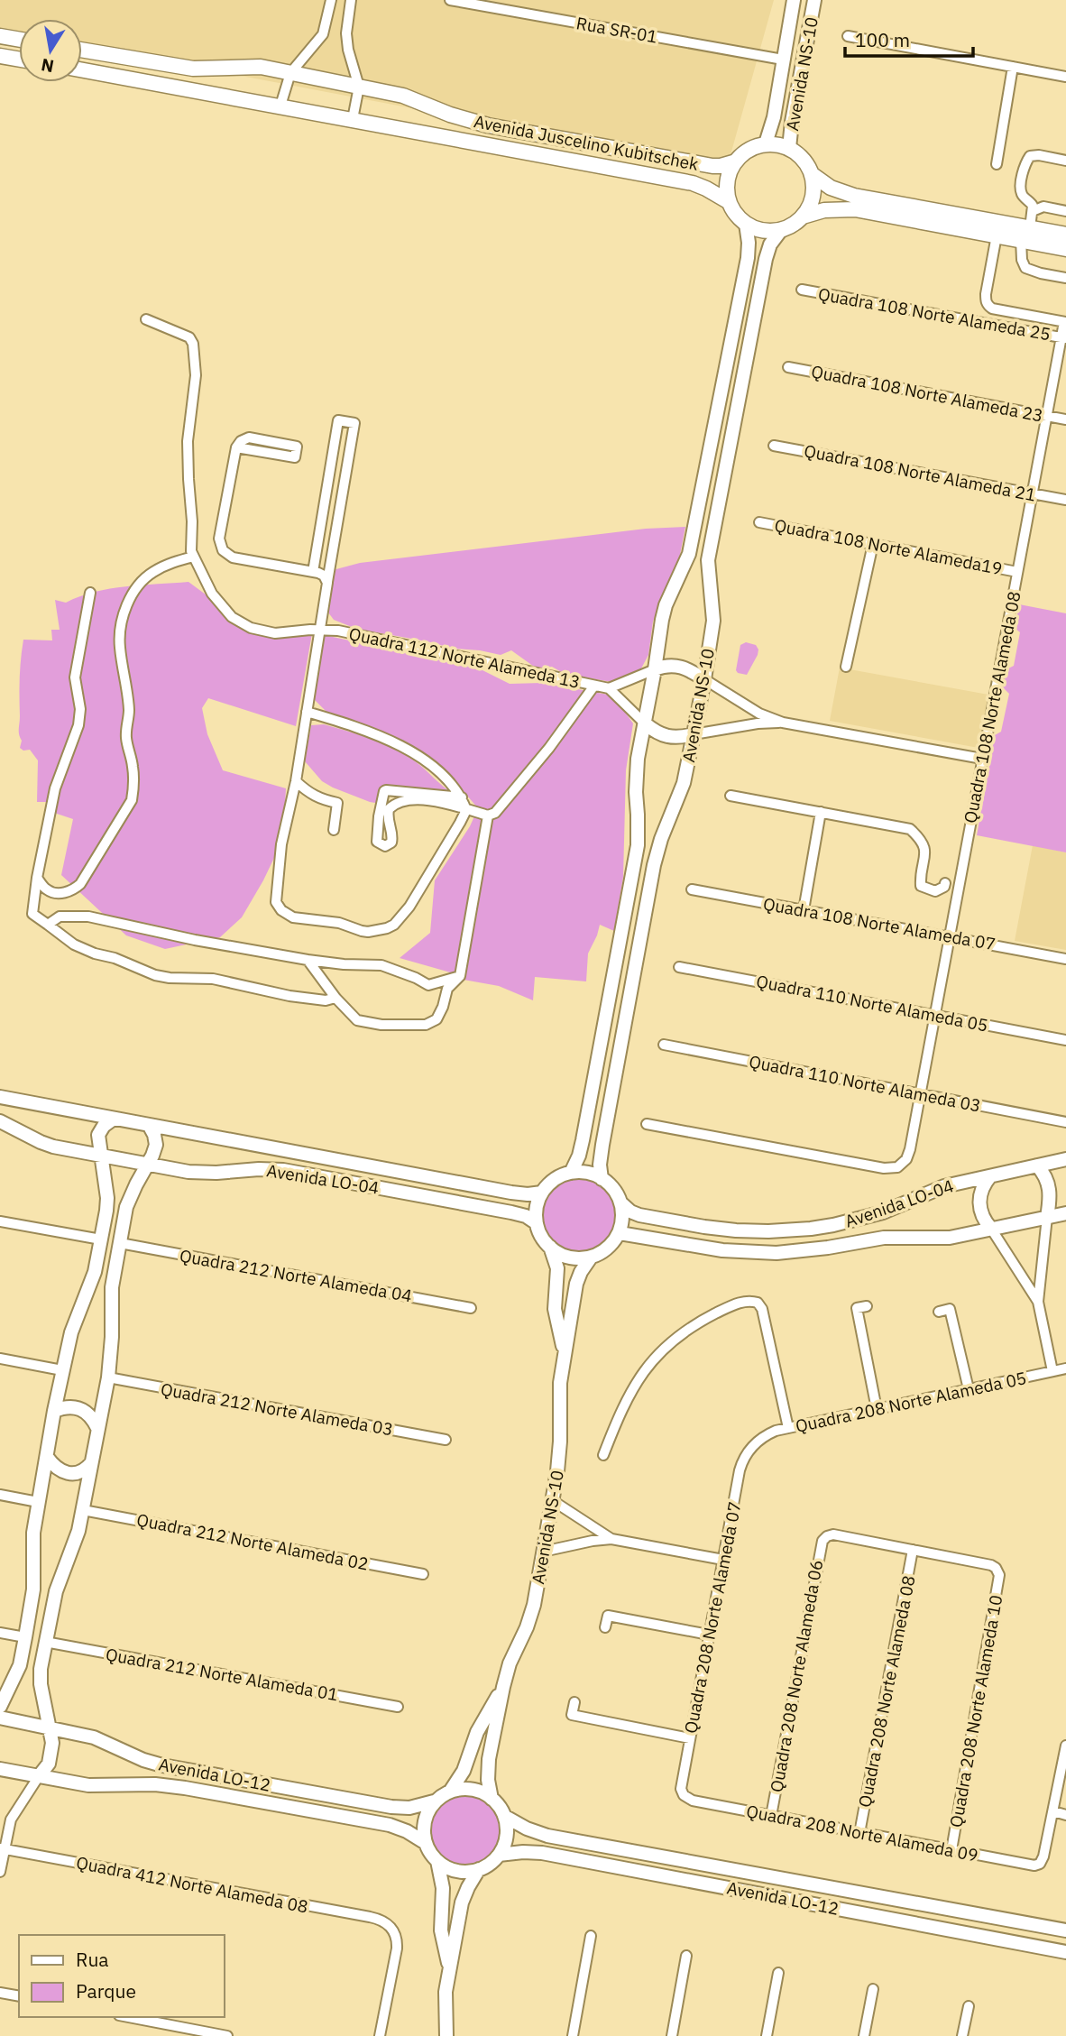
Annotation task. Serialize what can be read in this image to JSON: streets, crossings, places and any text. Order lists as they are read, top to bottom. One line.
{"streets":{"main road":["Avenida Juscelino Kubitschek"],"street":["Rua SR-01","Avenida NS-10","Quadra 108 Norte Alameda 25","Quadra 108 Norte Alameda 23","Quadra 108 Norte Alameda 21","Quadra 108 Norte Alameda19","Quadra 112 Norte Alameda 13","Quadra 108 Norte Alameda 08","Quadra 108 Norte Alameda 07","Quadra 110 Norte Alameda 05","Quadra 110 Norte Alameda 03","Avenida LO-04","Quadra 212 Norte Alameda 04","Quadra 208 Norte Alameda 05","Quadra 212 Norte Alameda 03","Quadra 212 Norte Alameda 02","Quadra 208 Norte Alameda 07","Quadra 212 Norte Alameda 01","Quadra 208 Norte Alameda 06","Quadra 208 Norte Alameda 08","Quadra 208 Norte Alameda 10","Avenida LO-12","Quadra 208 Norte Alameda 09","Quadra 412 Norte Alameda 08"]},"crossings":[["Rua SR-01","Avenida NS-10"],["Avenida NS-10","Avenida Juscelino Kubitschek"],["Avenida NS-10","Avenida LO-04"],["Avenida NS-10","Avenida LO-12"],["Quadra 108 Norte Alameda 25","Quadra 108 Norte Alameda 08"],["Quadra 108 Norte Alameda 23","Quadra 108 Norte Alameda 08"],["Quadra 108 Norte Alameda 21","Quadra 108 Norte Alameda 08"],["Quadra 108 Norte Alameda19","Quadra 108 Norte Alameda 08"],["Quadra 108 Norte Alameda 08","Quadra 108 Norte Alameda 07"],["Quadra 108 Norte Alameda 08","Quadra 110 Norte Alameda 05"],["Quadra 108 Norte Alameda 08","Quadra 110 Norte Alameda 03"],["Quadra 208 Norte Alameda 05","Quadra 208 Norte Alameda 07"],["Quadra 208 Norte Alameda 07","Quadra 208 Norte Alameda 09"],["Quadra 208 Norte Alameda 06","Quadra 208 Norte Alameda 08"],["Quadra 208 Norte Alameda 06","Quadra 208 Norte Alameda 10"],["Quadra 208 Norte Alameda 06","Quadra 208 Norte Alameda 09"],["Quadra 208 Norte Alameda 08","Quadra 208 Norte Alameda 10"],["Quadra 208 Norte Alameda 08","Quadra 208 Norte Alameda 09"],["Quadra 208 Norte Alameda 10","Quadra 208 Norte Alameda 09"]],"legend":["Rua","Parque"],"scale_bar":"100 m","north":"bottom"}
